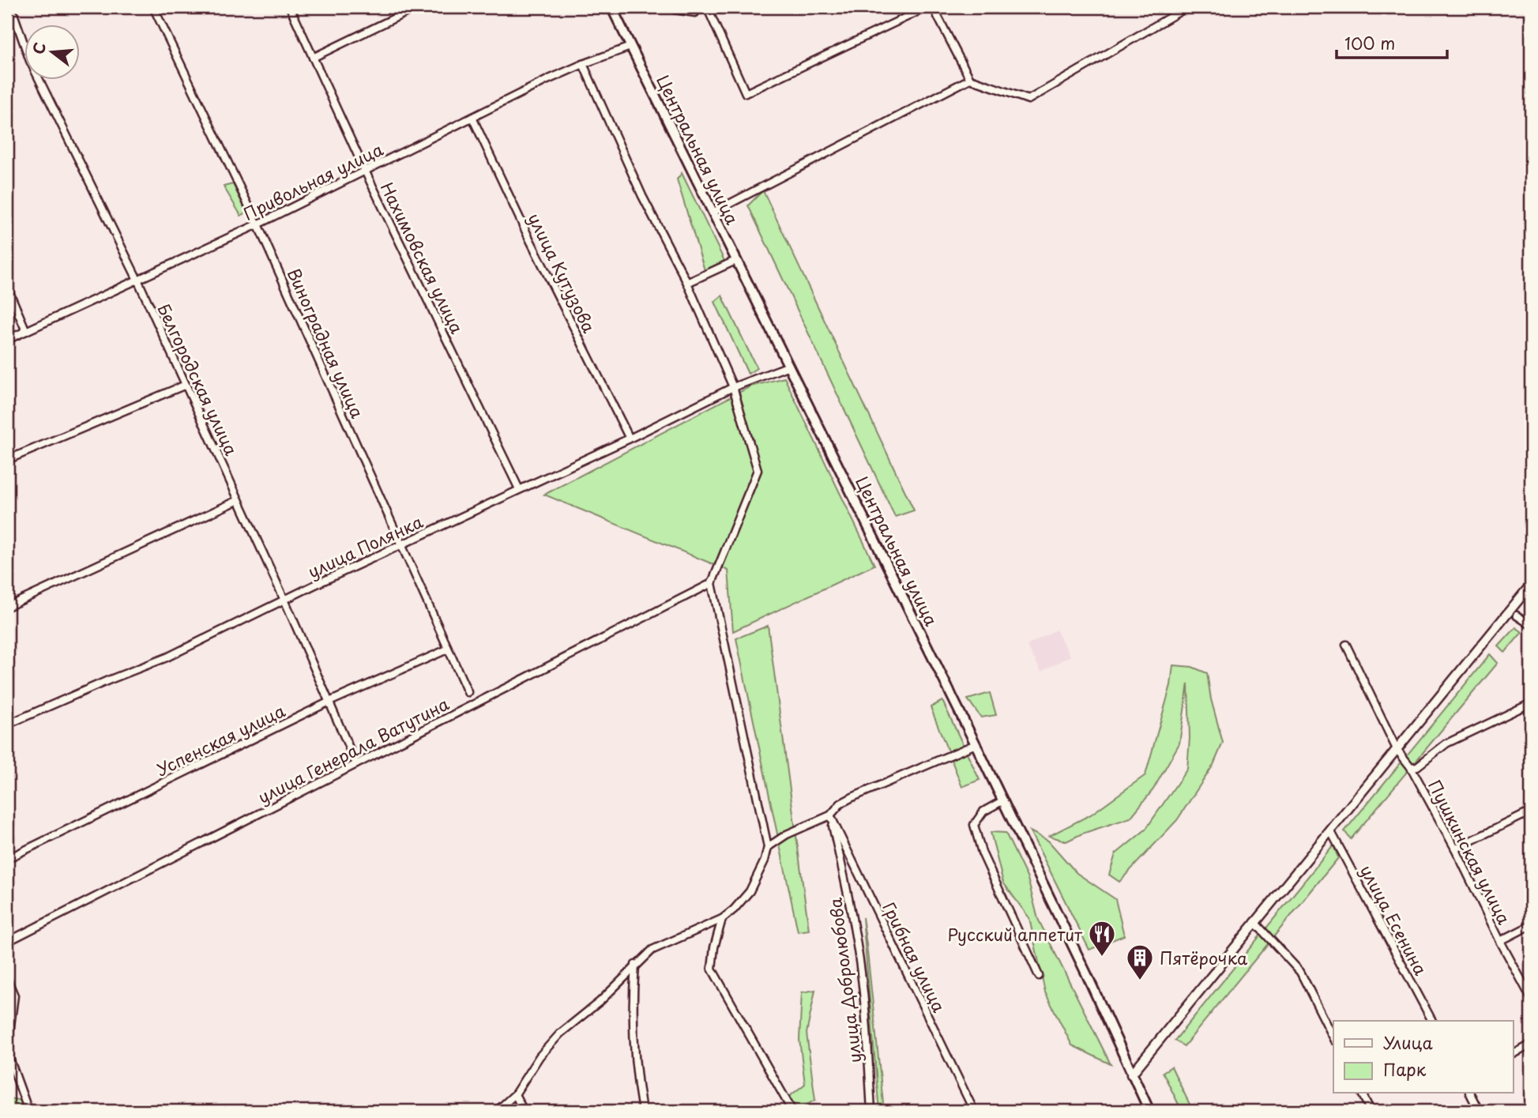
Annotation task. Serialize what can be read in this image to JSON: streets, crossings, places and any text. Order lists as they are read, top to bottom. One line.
{"streets":{"main road":["Центральная улица"],"street":["Привольная улица","Нахимовская улица","улица Кутузова","Виноградная улица","Белгородская улица","улица Полянка","Успенская улица","улица Генерала Ватутина","Пушкинская улица","улица Есенина","Грибная улица","улица Добролюбова"]},"crossings":[["Центральная улица","Привольная улица"],["Центральная улица","улица Полянка"],["Привольная улица","Нахимовская улица"],["Привольная улица","улица Кутузова"],["Привольная улица","Виноградная улица"],["Привольная улица","Белгородская улица"],["Нахимовская улица","улица Полянка"],["улица Кутузова","улица Полянка"],["Виноградная улица","улица Полянка"],["Виноградная улица","Успенская улица"],["Белгородская улица","улица Полянка"],["Белгородская улица","Успенская улица"],["Белгородская улица","улица Генерала Ватутина"],["Грибная улица","улица Добролюбова"]],"places":{"restaurant":["Русский аппетит"],"building":["Пятёрочка"]},"legend":["Улица","Парк"],"scale_bar":"100 m","north":"left"}
